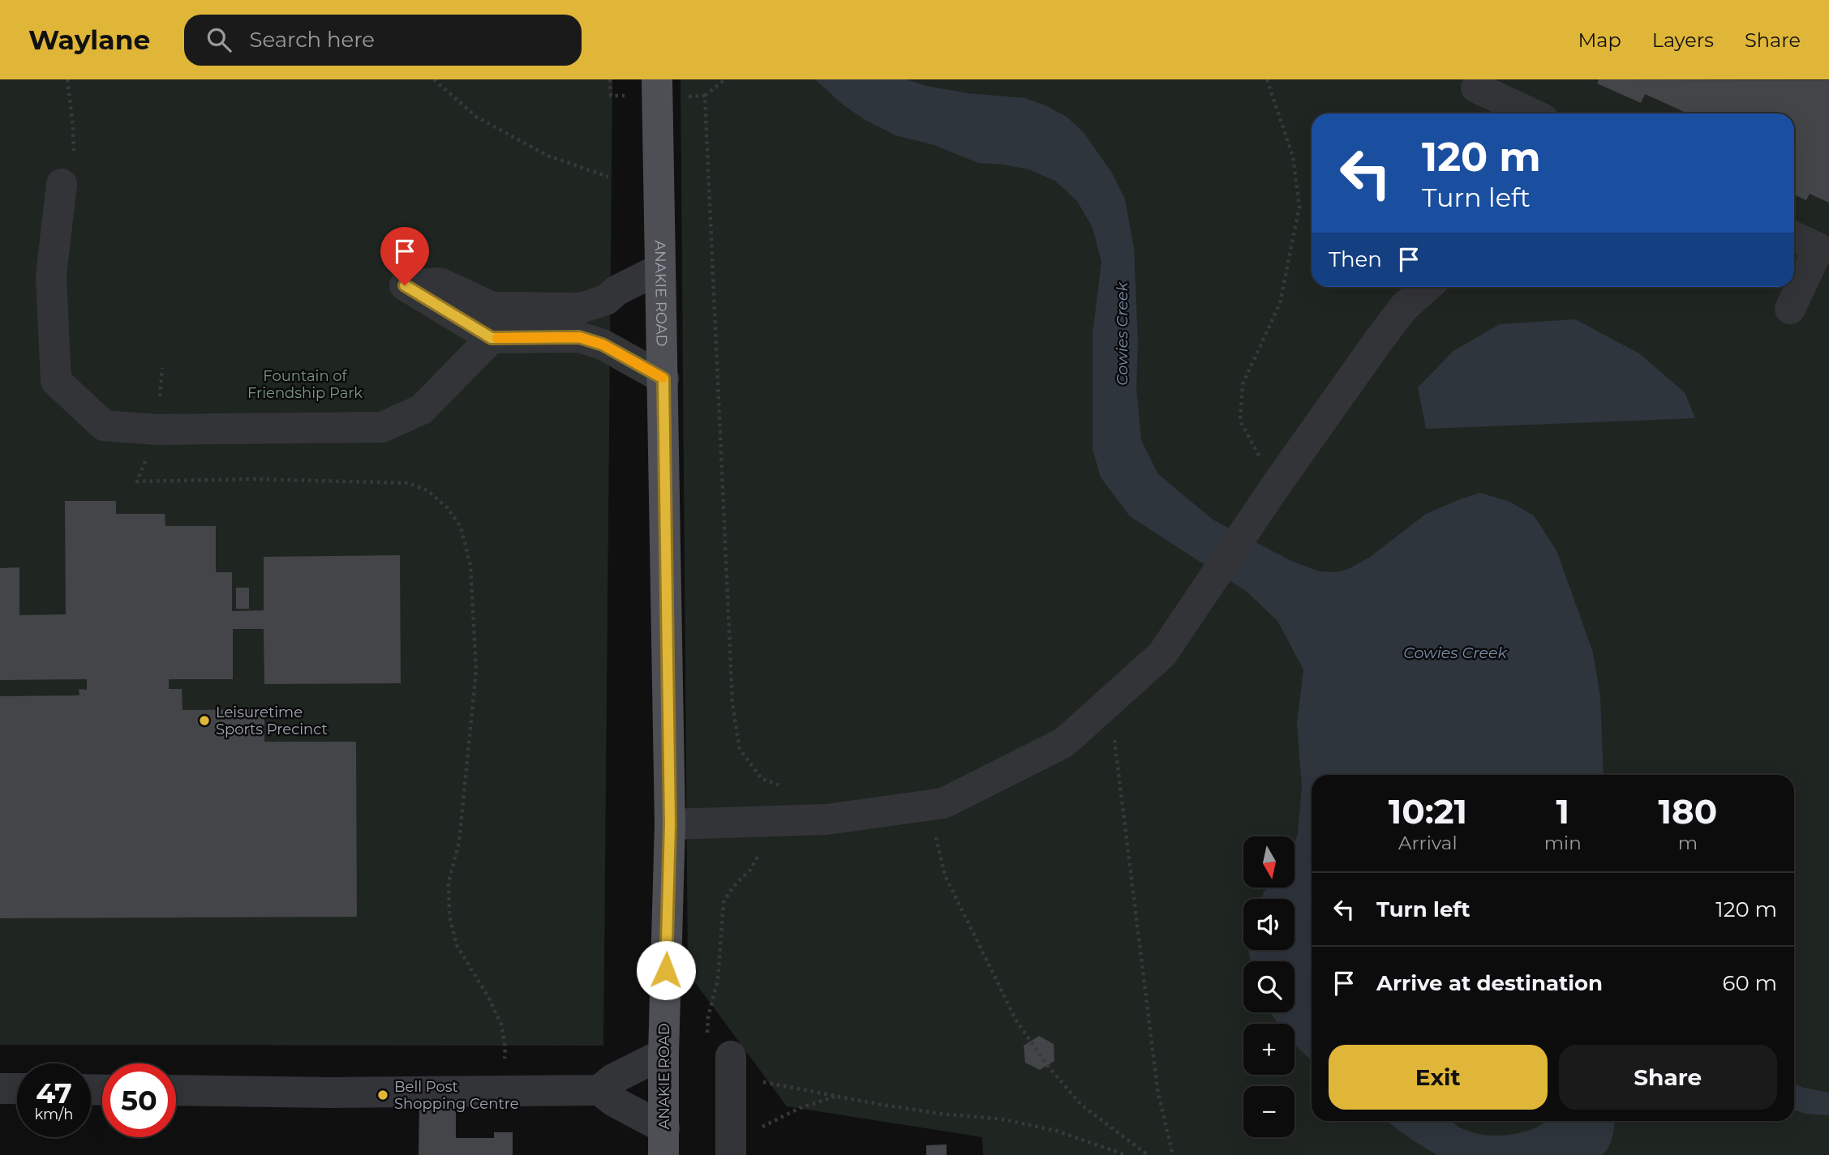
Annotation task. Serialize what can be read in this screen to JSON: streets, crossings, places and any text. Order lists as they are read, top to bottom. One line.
{"streets":{"main road":["ANAKIE ROAD"]},"water":["Cowies Creek"],"parks":["Fountain of Friendship Park"],"places":["Leisuretime Sports Precinct","Bell Post Shopping Centre"],"north":"bottom","page":{"header":"Waylane","search":"Search here","nav":["Map","Layers","Share"],"turn":["120 m","Turn left"],"then":"Then","eta":["10:21","Arrival","1","min","180","m"],"map_buttons":["+","−"],"list":[{"name":"Turn left","value":"120 m"},{"name":"Arrive at destination","value":"60 m"}],"buttons":["Exit","Share"],"speed":"47 km/h","limit":"50"}}
